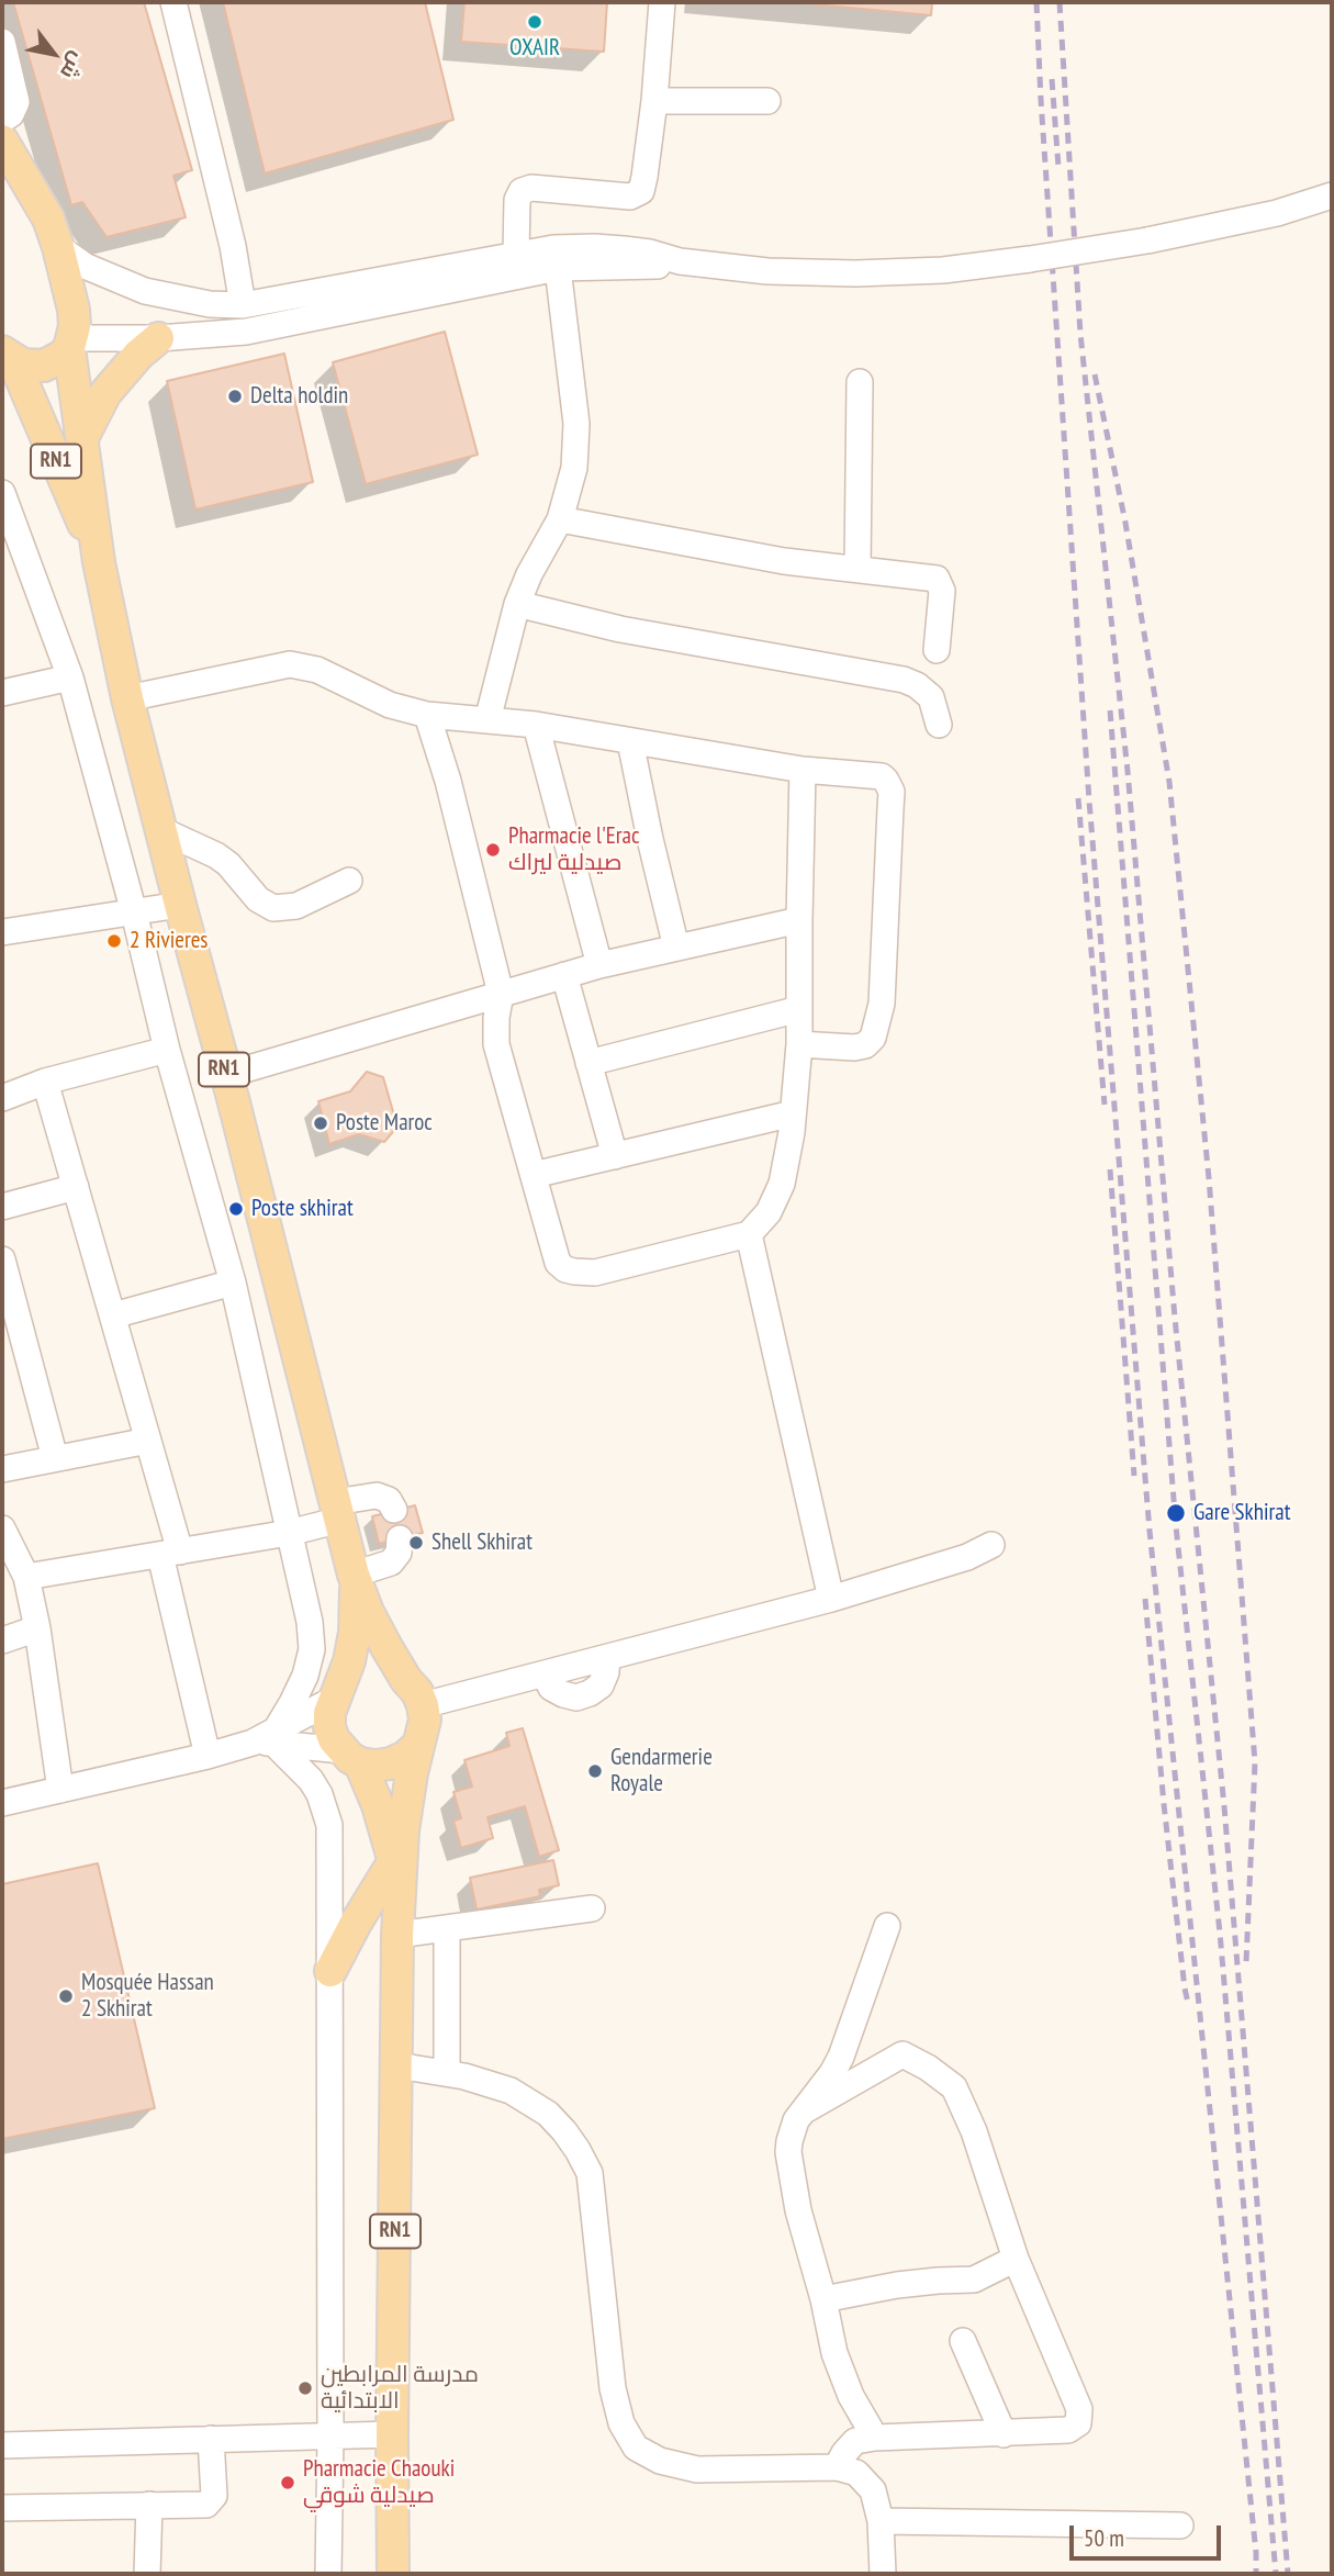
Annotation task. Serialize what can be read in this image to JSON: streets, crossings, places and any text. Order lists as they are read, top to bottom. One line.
{"streets":{"main road":["RN1"]},"places":["OXAIR","Delta holdin","Pharmacie l'Erac صيدلية ليراك","2 Rivieres","Poste Maroc","Poste skhirat","Gare Skhirat","Shell Skhirat","Gendarmerie Royale","Mosquée Hassan 2 Skhirat","مدرسة المرابطين الابتدائية","Pharmacie Chaouki صيدلية شوقي"],"scale_bar":"50 m","north":"bottom right"}
